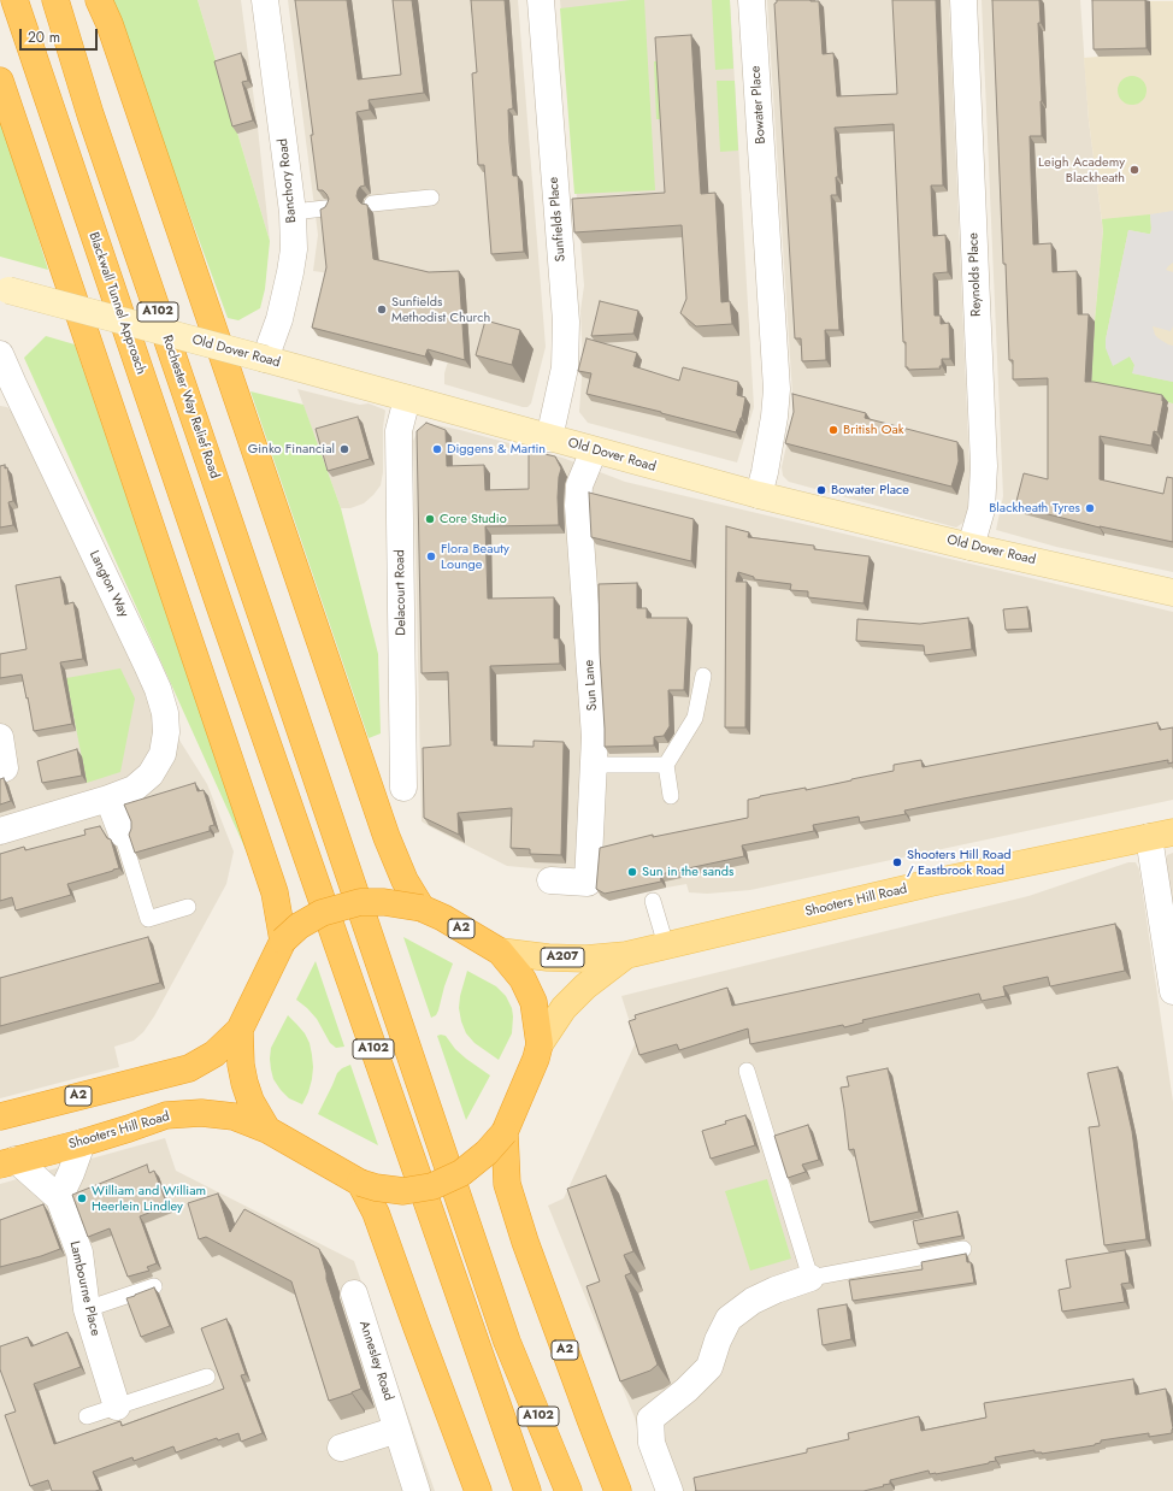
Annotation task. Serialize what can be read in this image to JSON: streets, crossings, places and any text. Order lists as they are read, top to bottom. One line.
{"streets":{"highway":["Blackwall Tunnel Approach","A102","Rochester Way Relief Road","Shooters Hill Road","A2"],"main road":["Old Dover Road","A207"],"street":["Bowater Place","Banchory Road","Sunfields Place","Reynolds Place","Langton Way","Delacourt Road","Sun Lane","Lambourne Place","Annesley Road"]},"crossings":[["Bowater Place","Old Dover Road"],["Banchory Road","Old Dover Road"],["Sunfields Place","Old Dover Road"],["Reynolds Place","Old Dover Road"],["Old Dover Road","Delacourt Road"],["Old Dover Road","Sun Lane"],["Shooters Hill Road","A2"],["Shooters Hill Road","Lambourne Place"]],"places":["Leigh Academy Blackheath","Sunfields Methodist Church","British Oak","Ginko Financial","Diggens & Martin","Bowater Place","Blackheath Tyres","Core Studio","Flora Beauty Lounge","Shooters Hill Road / Eastbrook Road","Sun in the sands","William and William Heerlein Lindley"],"scale_bar":"20 m"}
